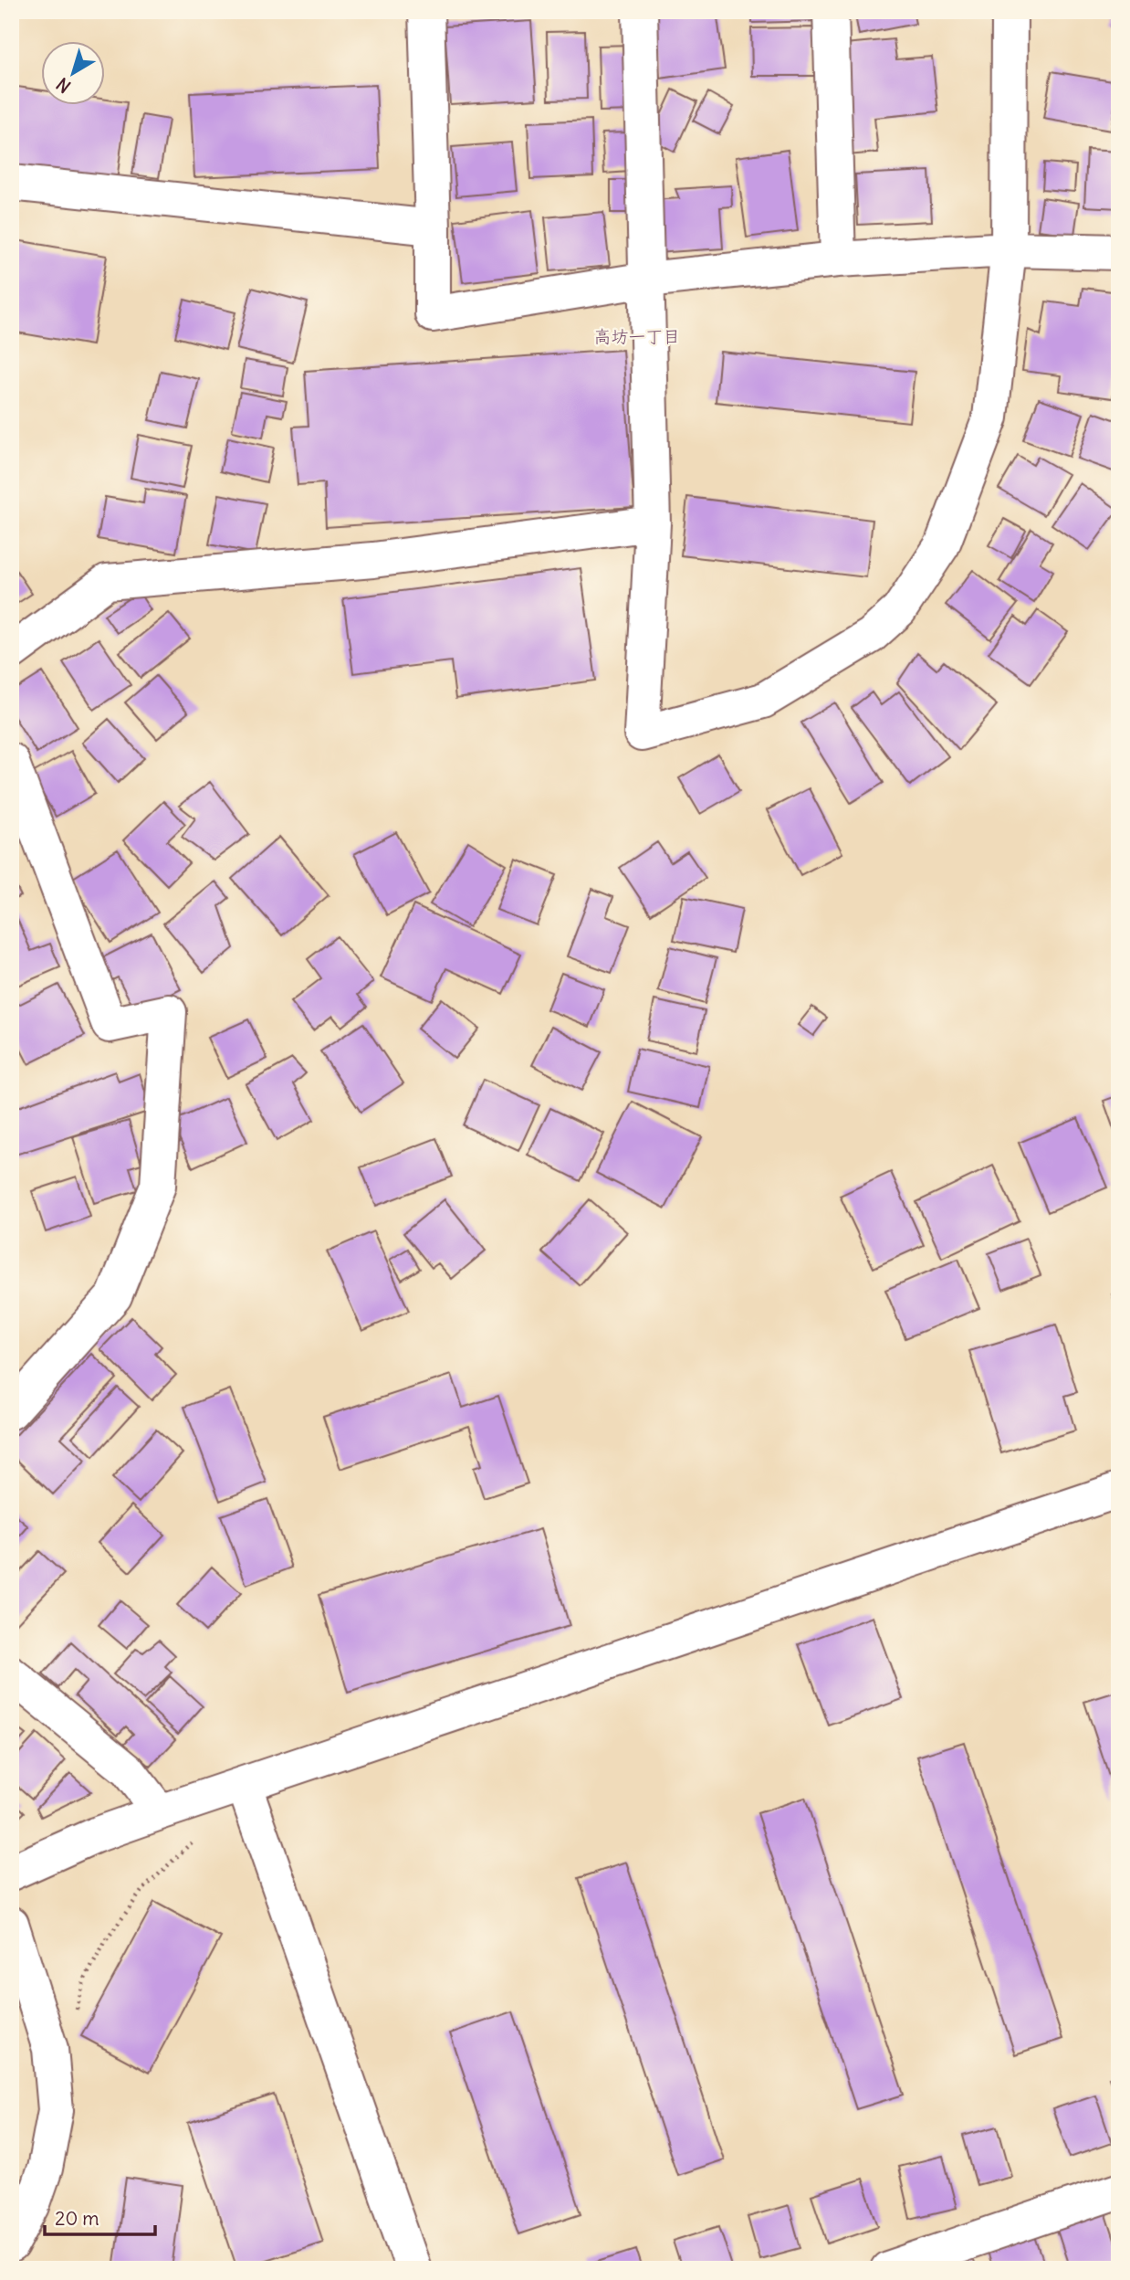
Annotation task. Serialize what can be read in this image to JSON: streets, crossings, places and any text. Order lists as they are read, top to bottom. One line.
{"districts":["高坊一丁目"],"scale_bar":"20 m","north":"bottom left"}
